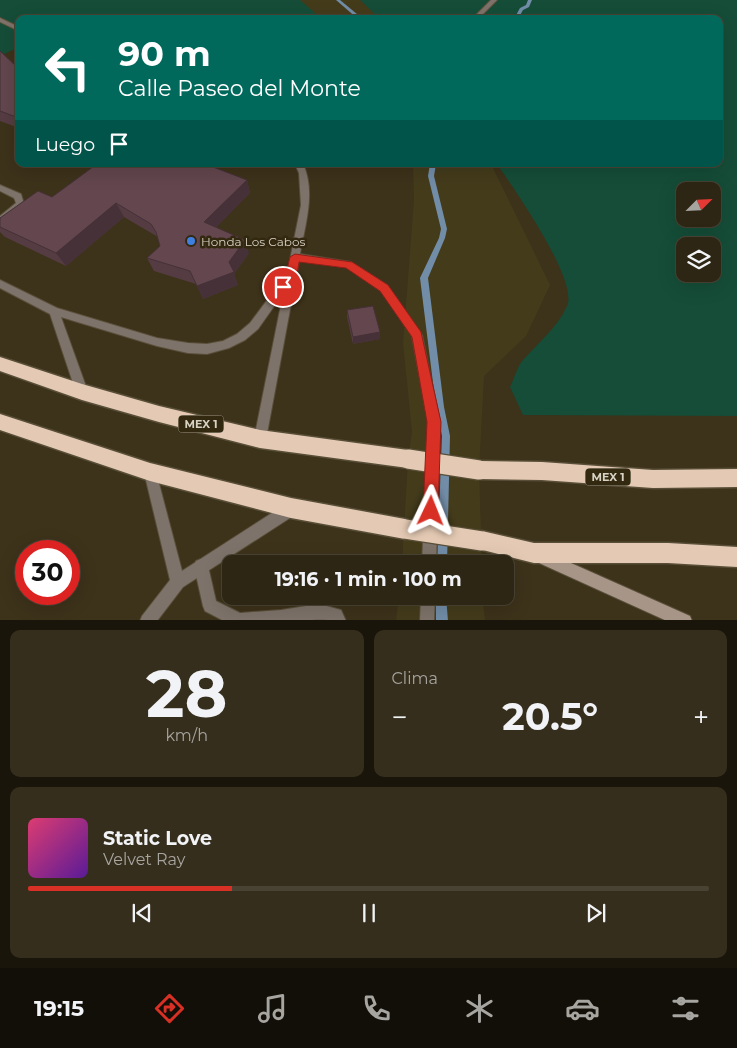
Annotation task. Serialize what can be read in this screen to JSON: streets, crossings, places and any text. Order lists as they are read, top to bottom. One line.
{"streets":{"highway":["MEX 1"]},"places":["Honda Los Cabos"],"north":"top right","page":{"turn":["90 m","Calle Paseo del Monte"],"then":"Luego","limit":"30","trip":"19:16 · 1 min · 100 m","tile":[["28","km/h"],"Clima"],"heat":["−","20.5°","+"],"song":["Static Love","Velvet Ray"],"tabs":"19:15"}}
